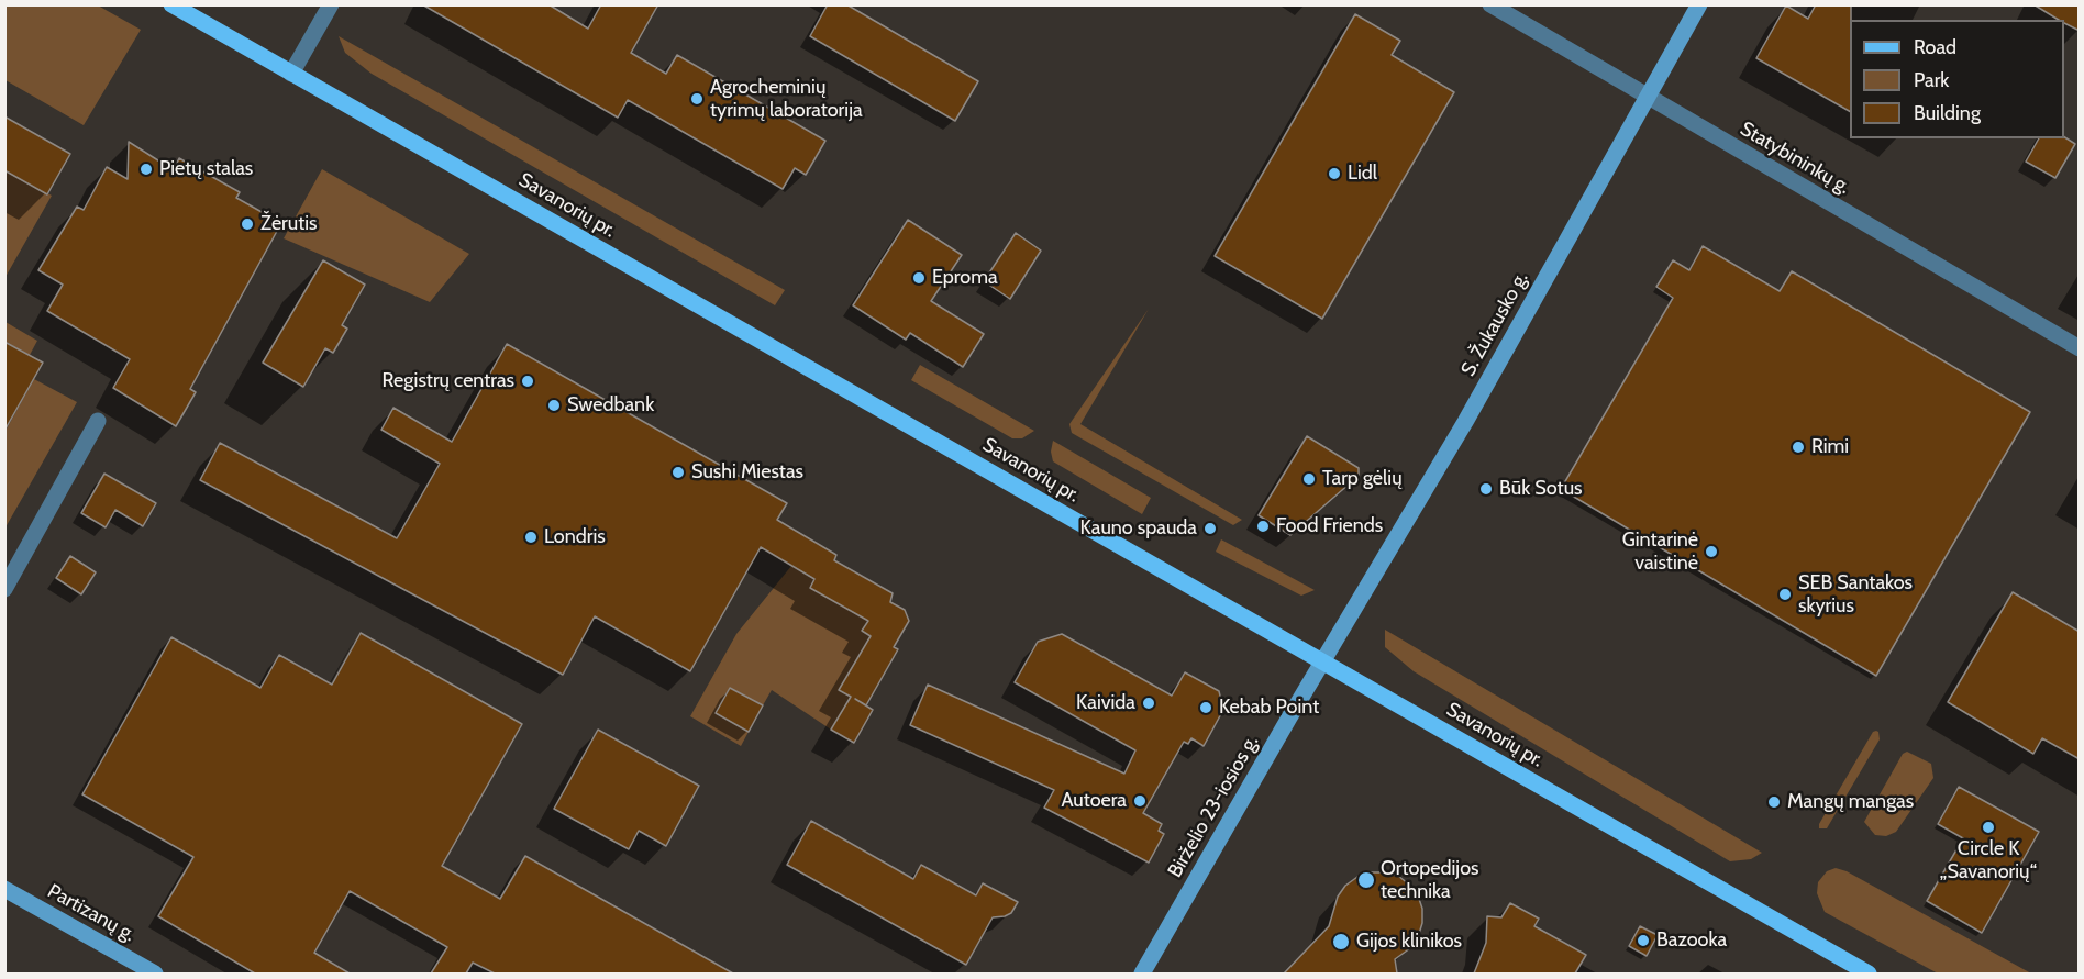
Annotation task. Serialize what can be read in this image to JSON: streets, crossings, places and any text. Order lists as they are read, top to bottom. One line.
{"streets":{"main road":["Savanorių pr.","S. Žukausko g.","Birželio 23-iosios g.","Partizanų g."],"street":["Statybininkų g."]},"crossings":[["Statybininkų g.","S. Žukausko g."],["Savanorių pr.","S. Žukausko g."],["Savanorių pr.","Birželio 23-iosios g."],["S. Žukausko g.","Birželio 23-iosios g."]],"places":["Agrocheminių tyrimų laboratorija","Pietų stalas","Lidl","Žėrutis","Eproma","Registrų centras","Swedbank","Rimi","Sushi Miestas","Tarp gėlių","Būk Sotus","Food Friends","Kauno spauda","Londris","Gintarinė vaistinė","SEB Santakos skyrius","Kaivida","Kebab Point","Autoera","Mangų mangas","Circle K „Savanorių“","Ortopedijos technika","Bazooka","Gijos klinikos"],"legend":["Road","Park","Building"]}
